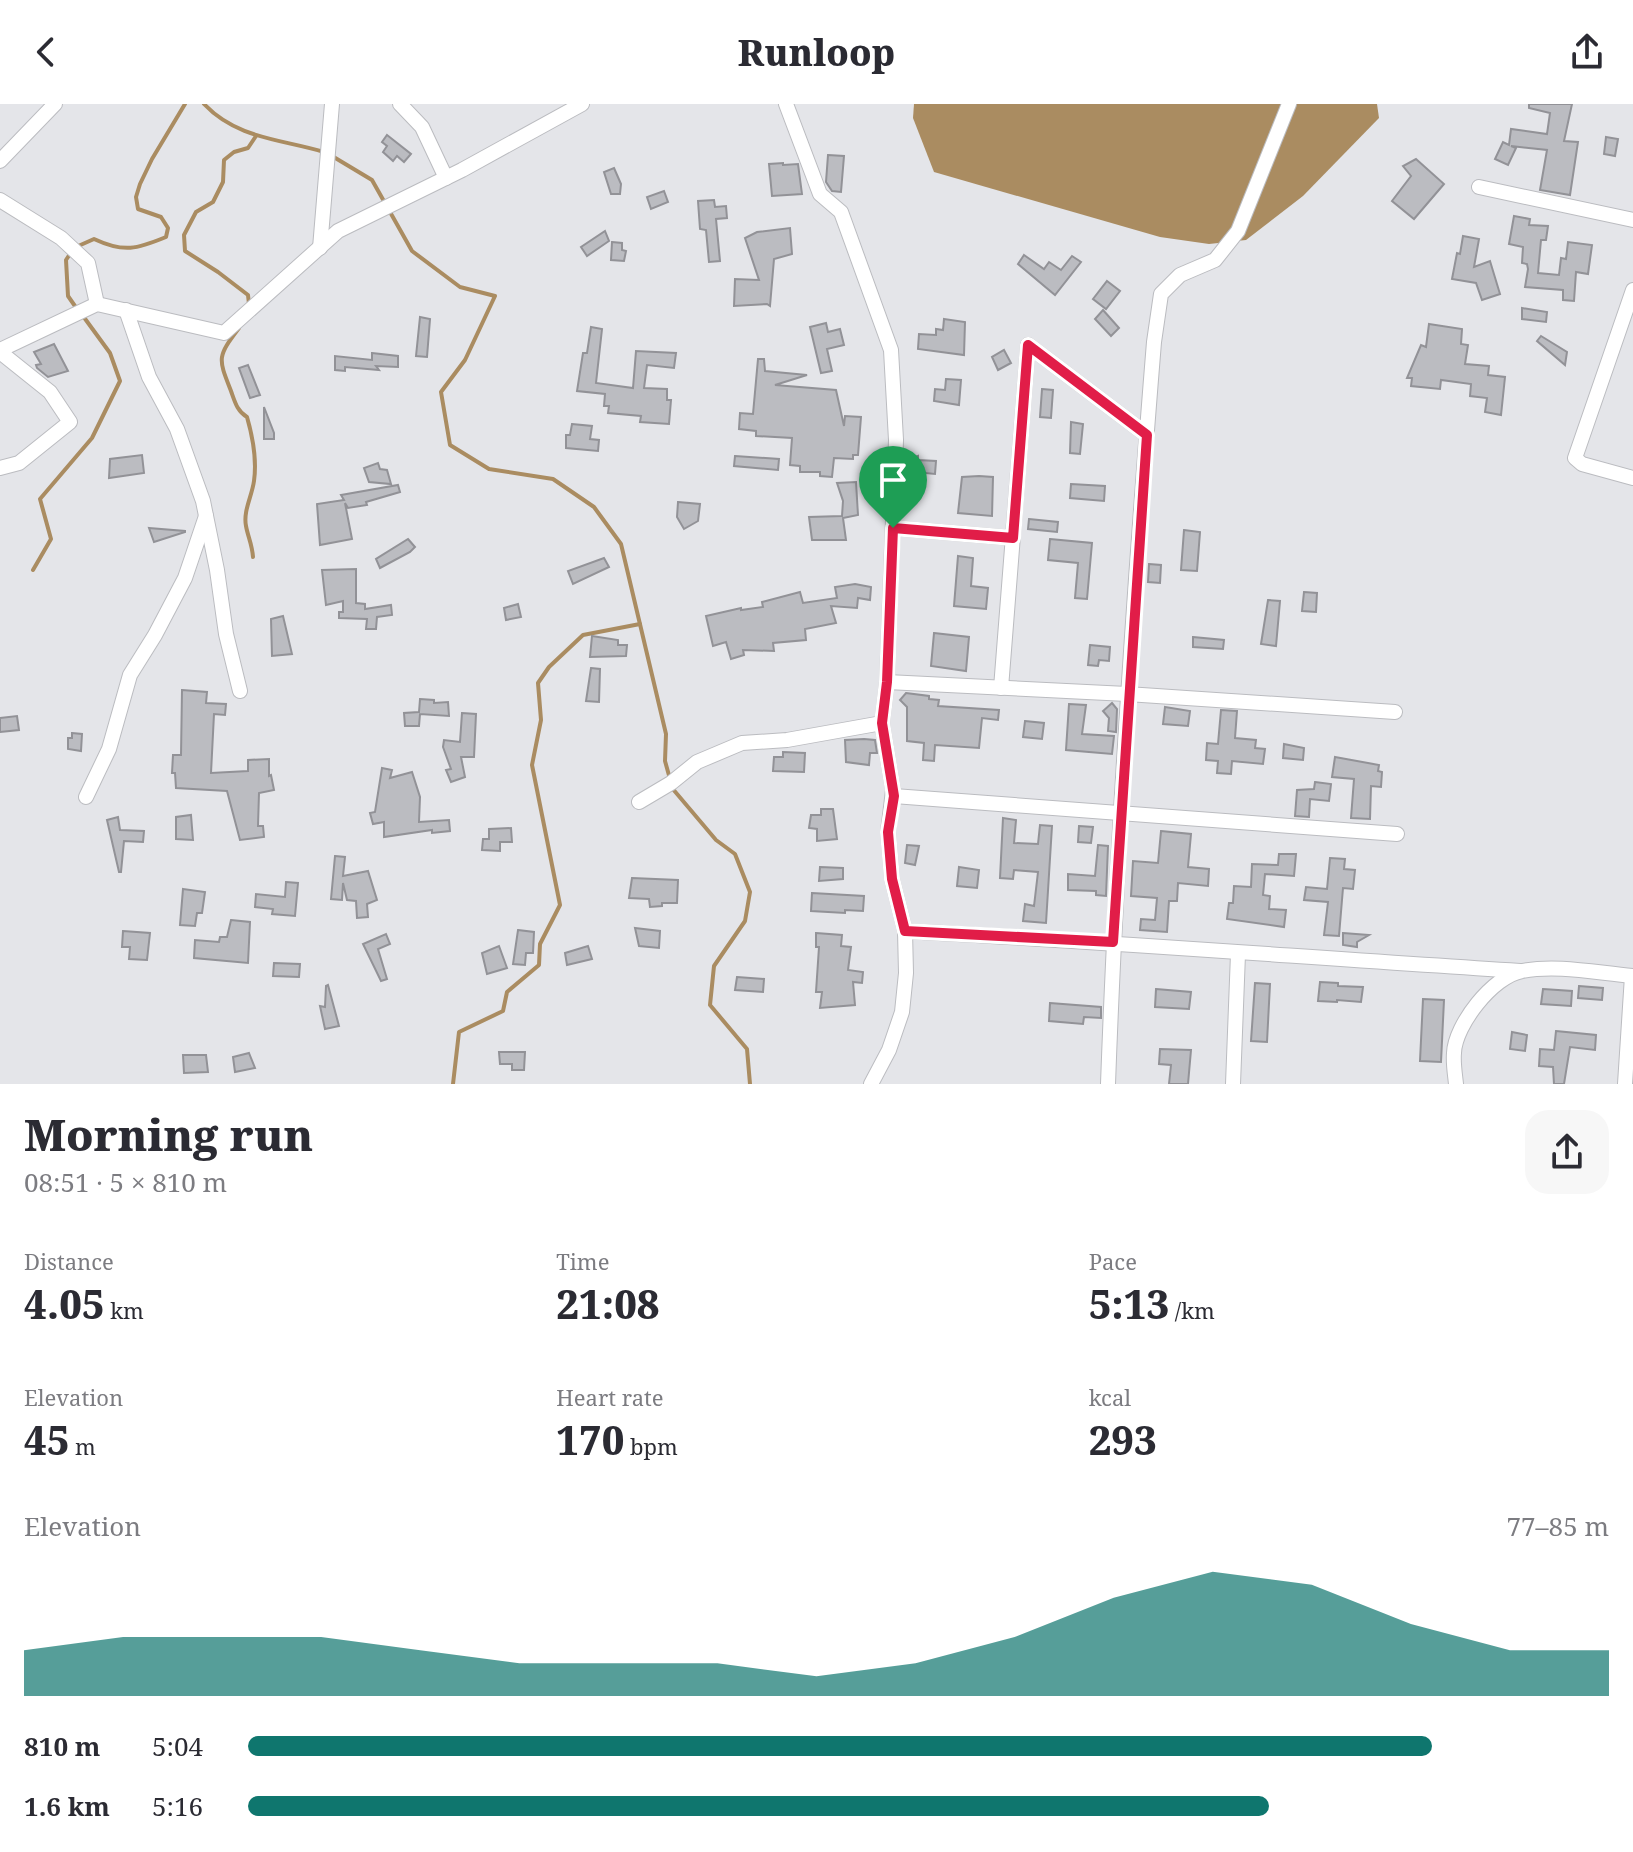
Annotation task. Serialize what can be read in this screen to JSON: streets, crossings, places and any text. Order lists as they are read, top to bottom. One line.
{"page":{"header":"Runloop","heading":["Morning run","08:51 · 5 × 810 m"],"stats":[["Distance","4.05 km"],["Time","21:08"],["Pace","5:13 /km"],["Elevation","45 m"],["Heart rate","170 bpm"],["kcal","293"]],"chart":["Elevation","77–85 m"],"list":[{"name":"810 m","note":"5:04"},{"name":"1.6 km","note":"5:16"}]}}
